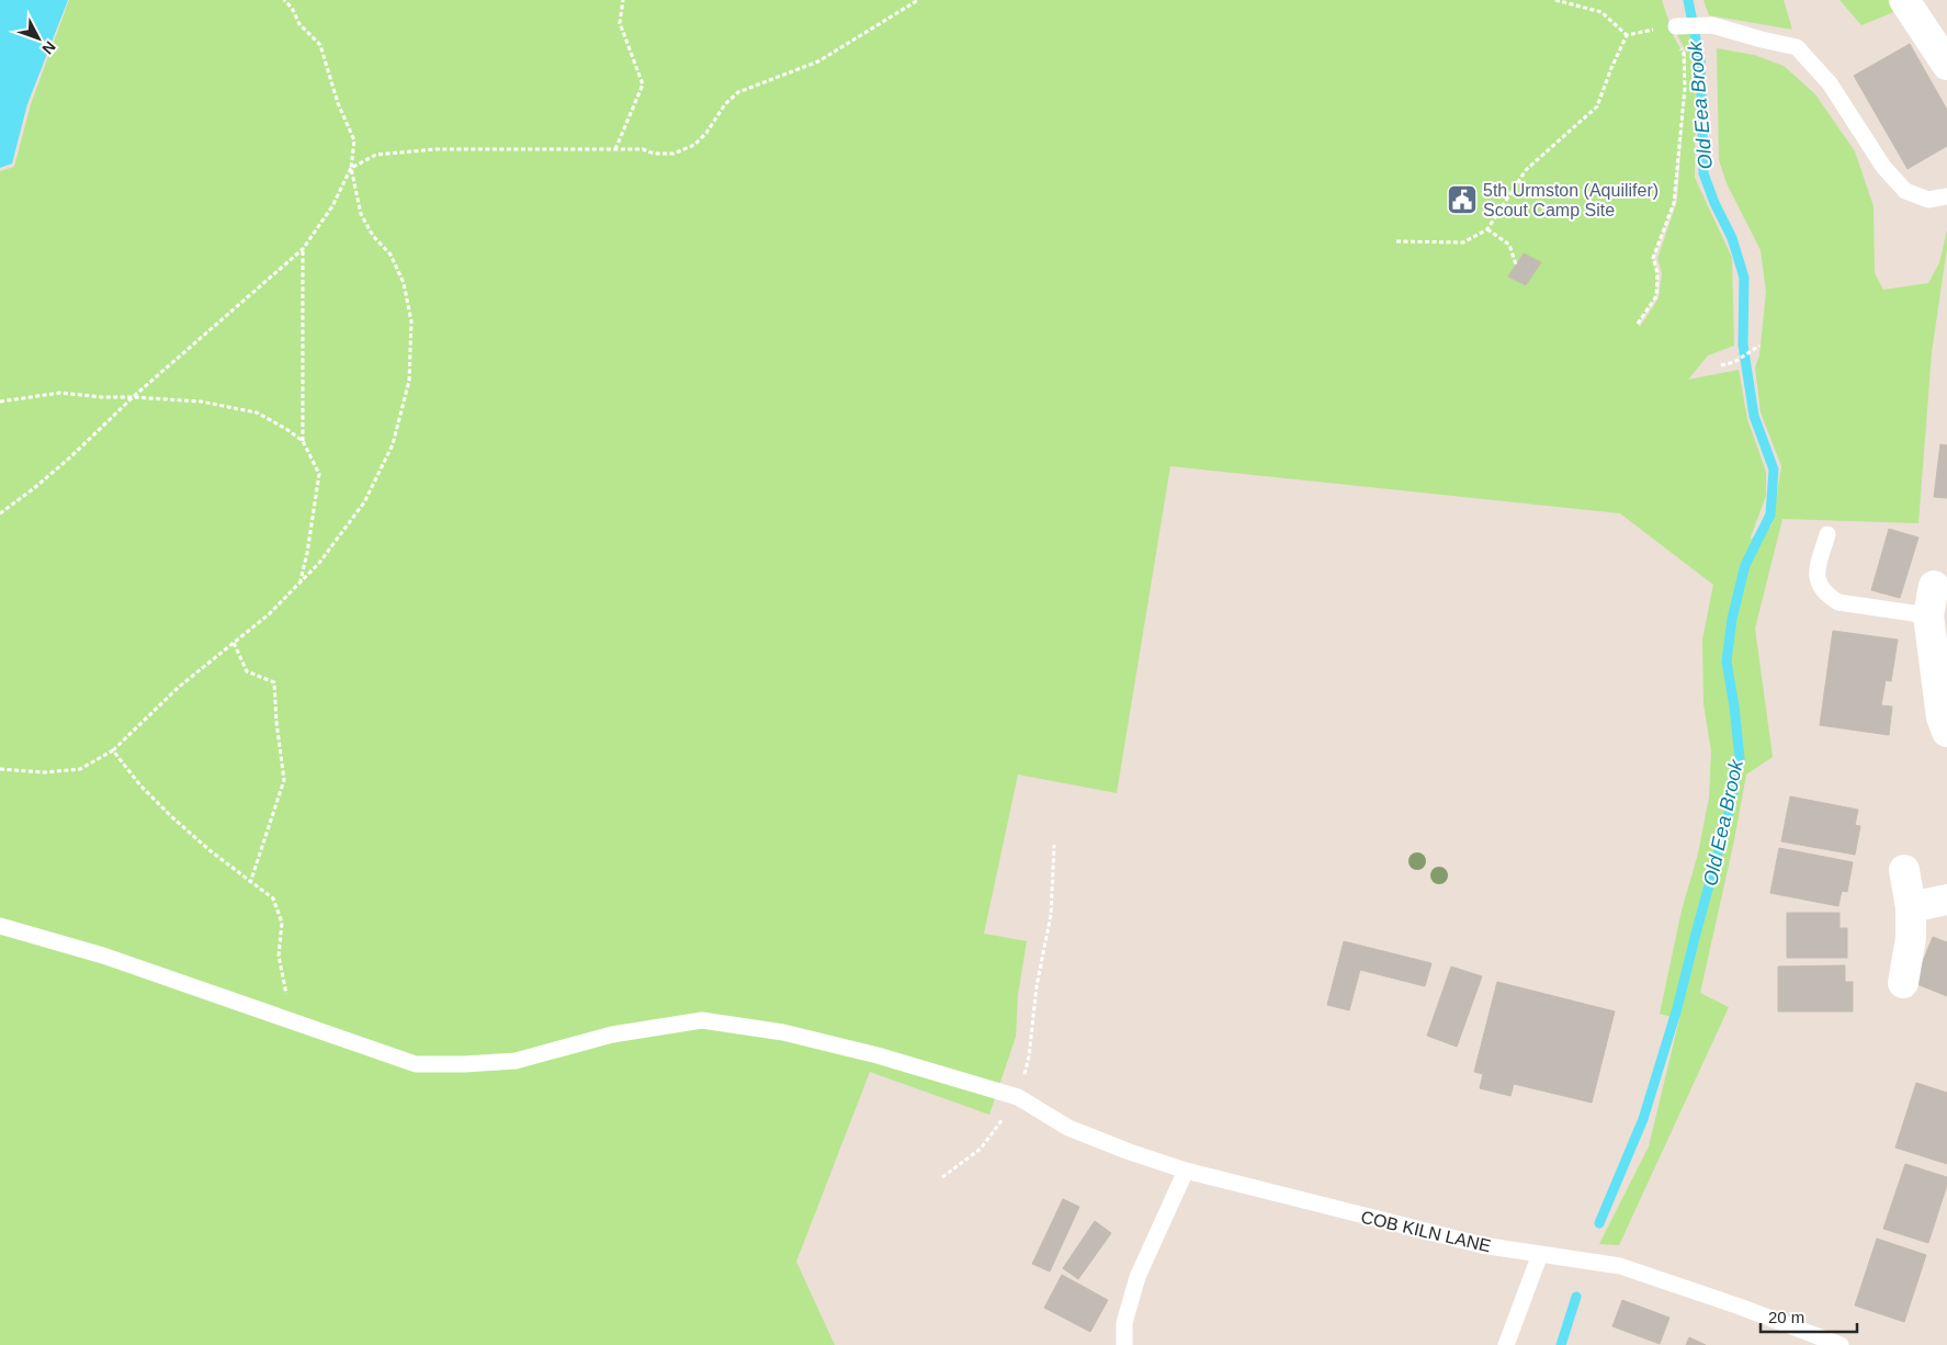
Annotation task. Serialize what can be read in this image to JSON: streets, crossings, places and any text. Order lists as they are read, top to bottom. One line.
{"streets":{"lane":["COB KILN LANE"]},"water":["Old Eea Brook"],"places":{"public building":["5th Urmston (Aquilifer) Scout Camp Site"]},"scale_bar":"20 m","north":"bottom right"}
